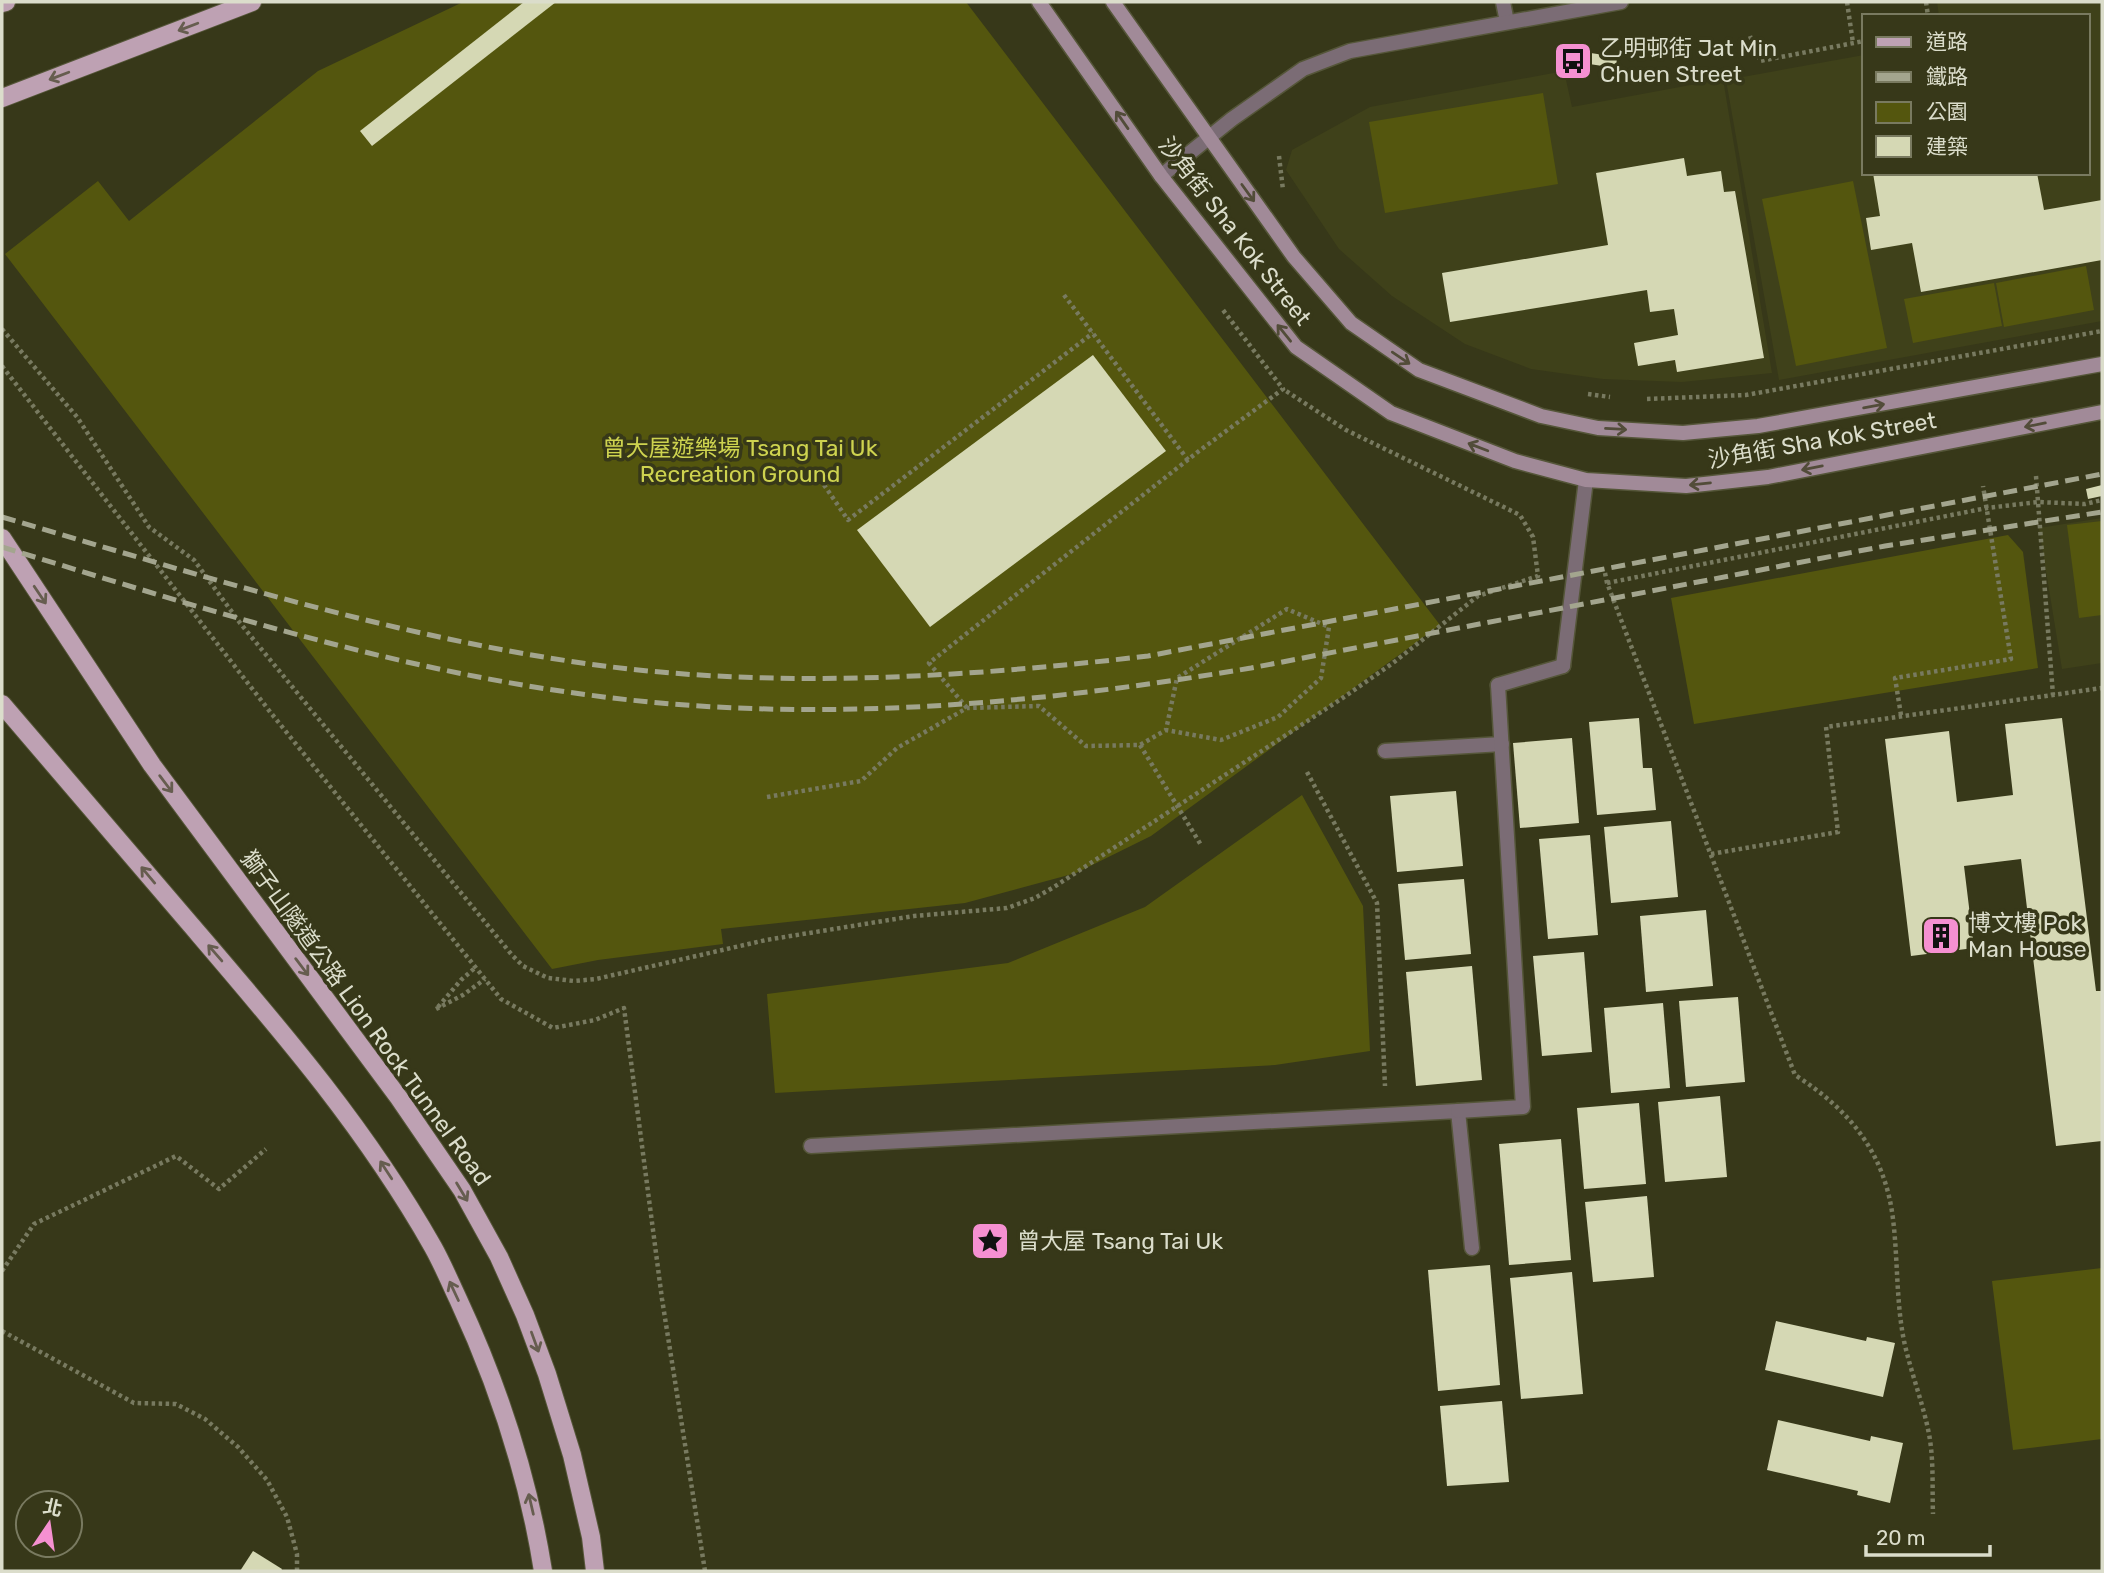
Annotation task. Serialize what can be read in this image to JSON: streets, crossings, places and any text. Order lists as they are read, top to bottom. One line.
{"streets":{"main road":["沙角街 Sha Kok Street","獅子山隧道公路 Lion Rock Tunnel Road"]},"parks":["曾大屋遊樂場 Tsang Tai Uk Recreation Ground"],"places":{"bus stop":["乙明邨街 Jat Min Chuen Street"],"building":["博文樓 Pok Man House"],"place":["曾大屋 Tsang Tai Uk"]},"legend":["道路","鐵路","公園","建築"],"scale_bar":"20 m","north":"top"}
